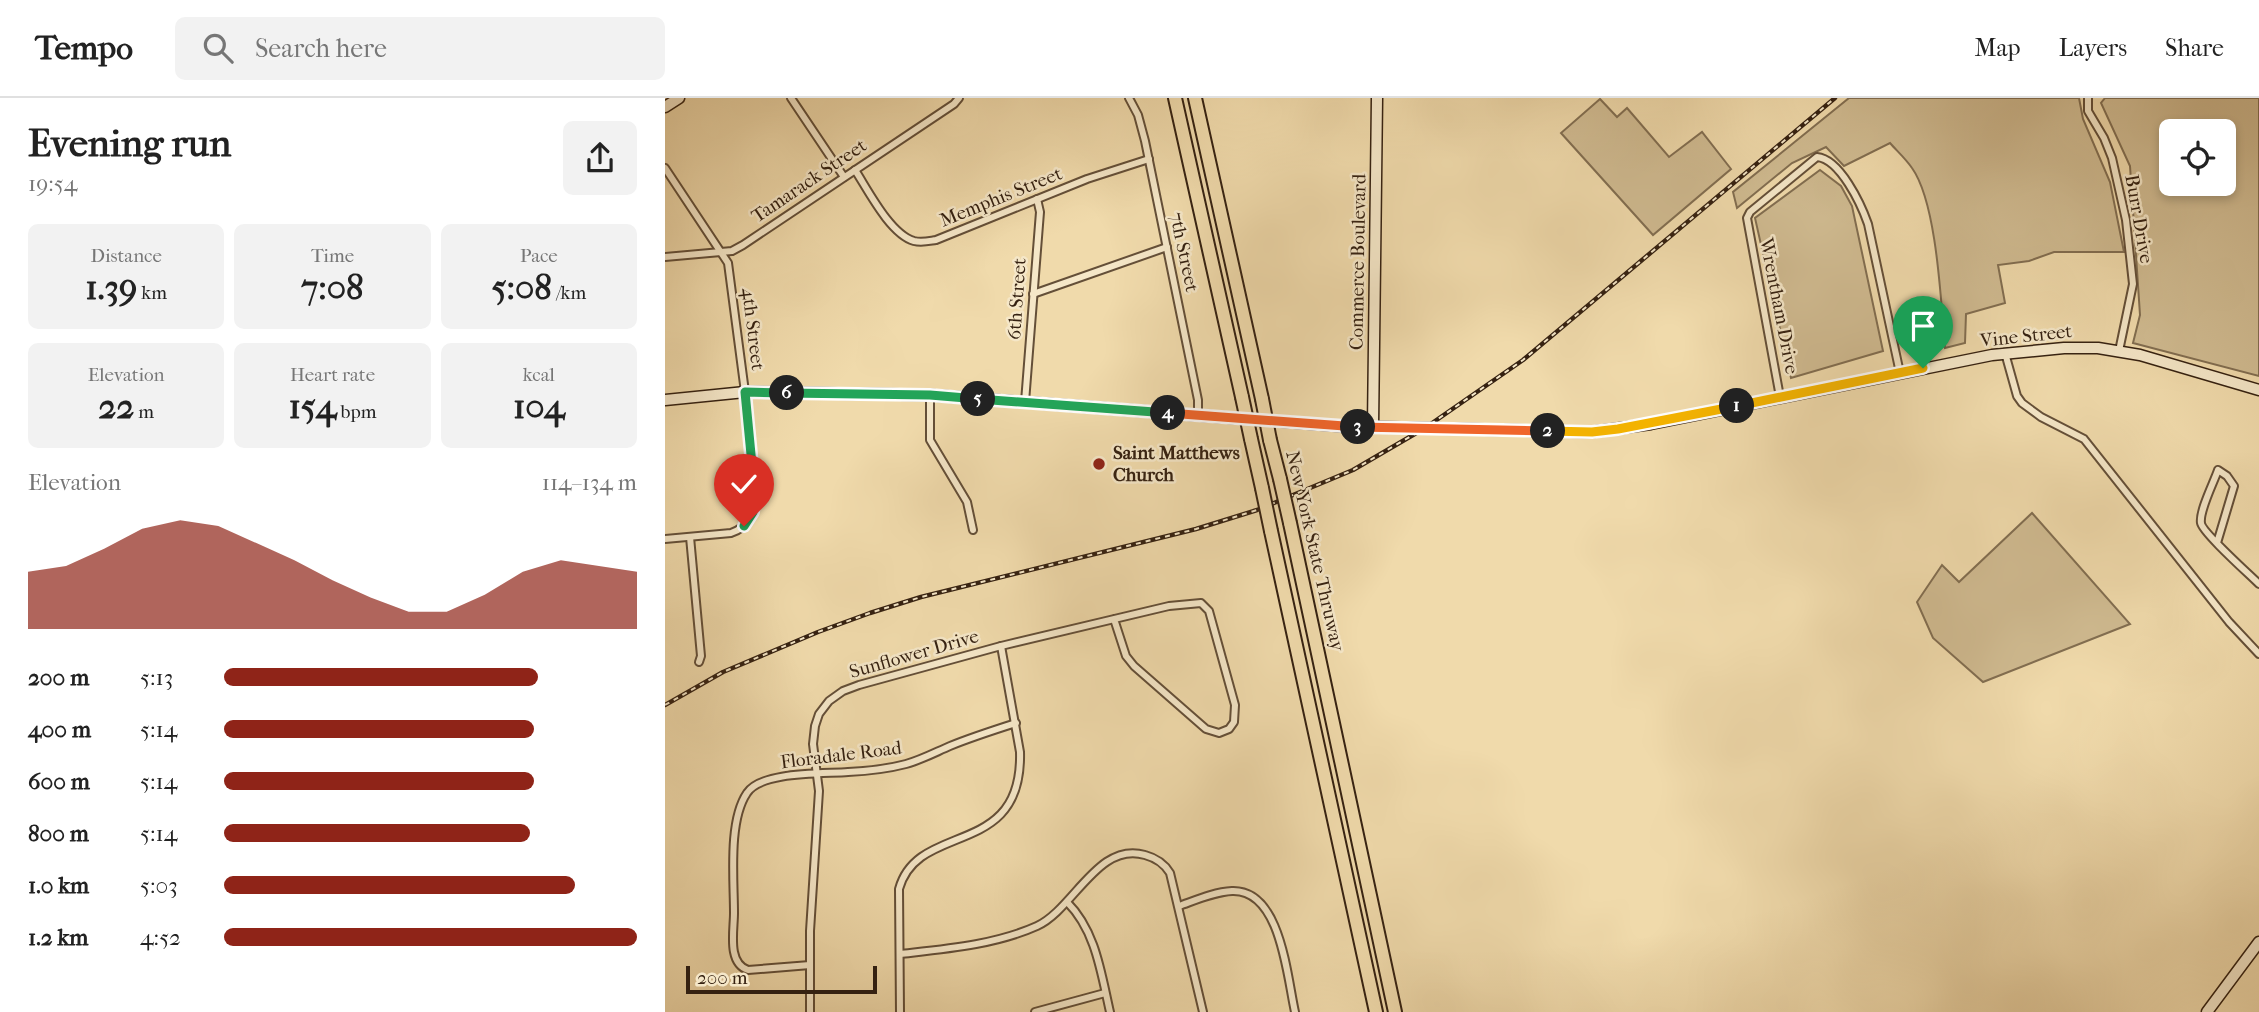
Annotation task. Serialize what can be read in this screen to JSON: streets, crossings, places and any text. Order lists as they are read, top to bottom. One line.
{"streets":{"highway":["New York State Thruway"],"street":["Tamarack Street","Memphis Street","Burr Drive","7th Street","Commerce Boulevard","6th Street","Wrentham Drive","4th Street","Vine Street","Sunflower Drive","Floradale Road"]},"crossings":[["Tamarack Street","Memphis Street"],["Tamarack Street","4th Street"],["Memphis Street","7th Street"],["Memphis Street","6th Street"],["Burr Drive","Vine Street"],["7th Street","Vine Street"],["Commerce Boulevard","Vine Street"],["6th Street","Vine Street"],["Wrentham Drive","Vine Street"],["4th Street","Vine Street"],["Sunflower Drive","Floradale Road"]],"places":["Saint Matthews Church"],"scale_bar":"200 m","page":{"header":"Tempo","search":"Search here","nav":["Map","Layers","Share"],"heading":["Evening run","19:54"],"stats":[["Distance","1.39 km"],["Time","7:08"],["Pace","5:08 /km"],["Elevation","22 m"],["Heart rate","154 bpm"],["kcal","104"]],"pins":["6","5","1","4","3","2"],"chart":["Elevation","114–134 m"],"list":[{"name":"200 m","note":"5:13"},{"name":"400 m","note":"5:14"},{"name":"600 m","note":"5:14"},{"name":"800 m","note":"5:14"},{"name":"1.0 km","note":"5:03"},{"name":"1.2 km","note":"4:52"}],"scale":"200 m"}}
